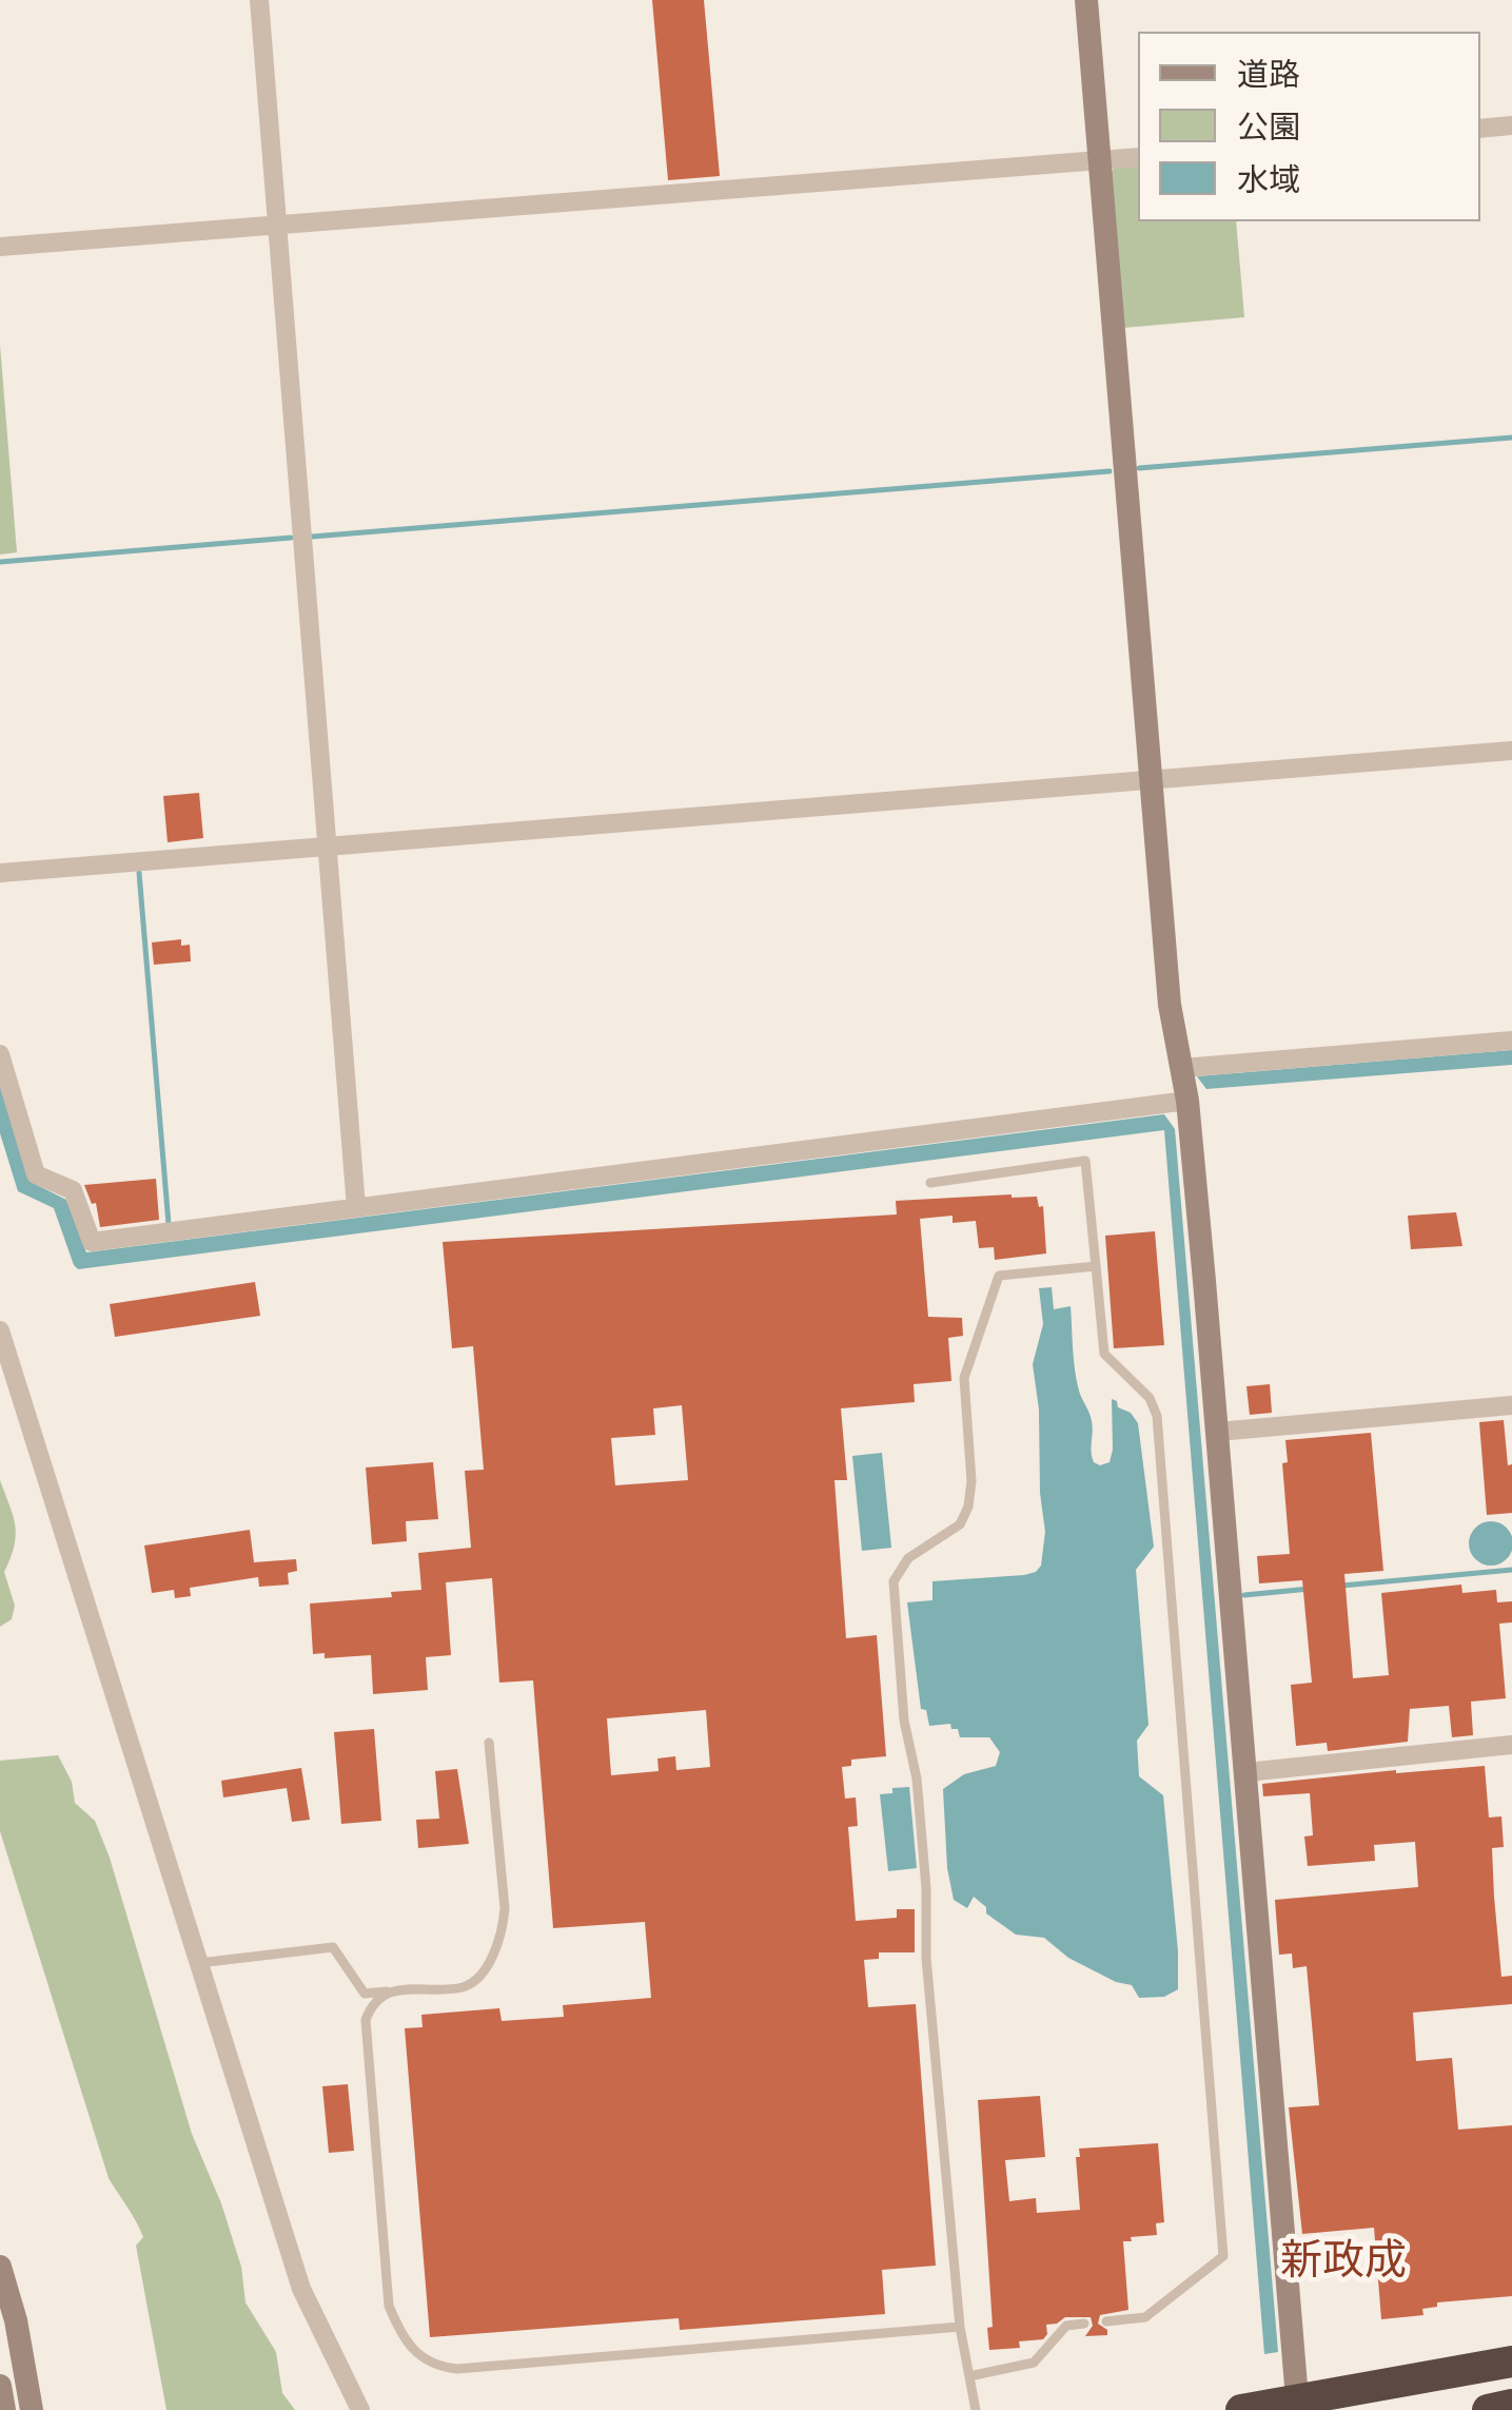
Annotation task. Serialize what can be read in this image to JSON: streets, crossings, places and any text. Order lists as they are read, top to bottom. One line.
{"districts":["新政成"],"legend":["道路","公園","水域"]}
